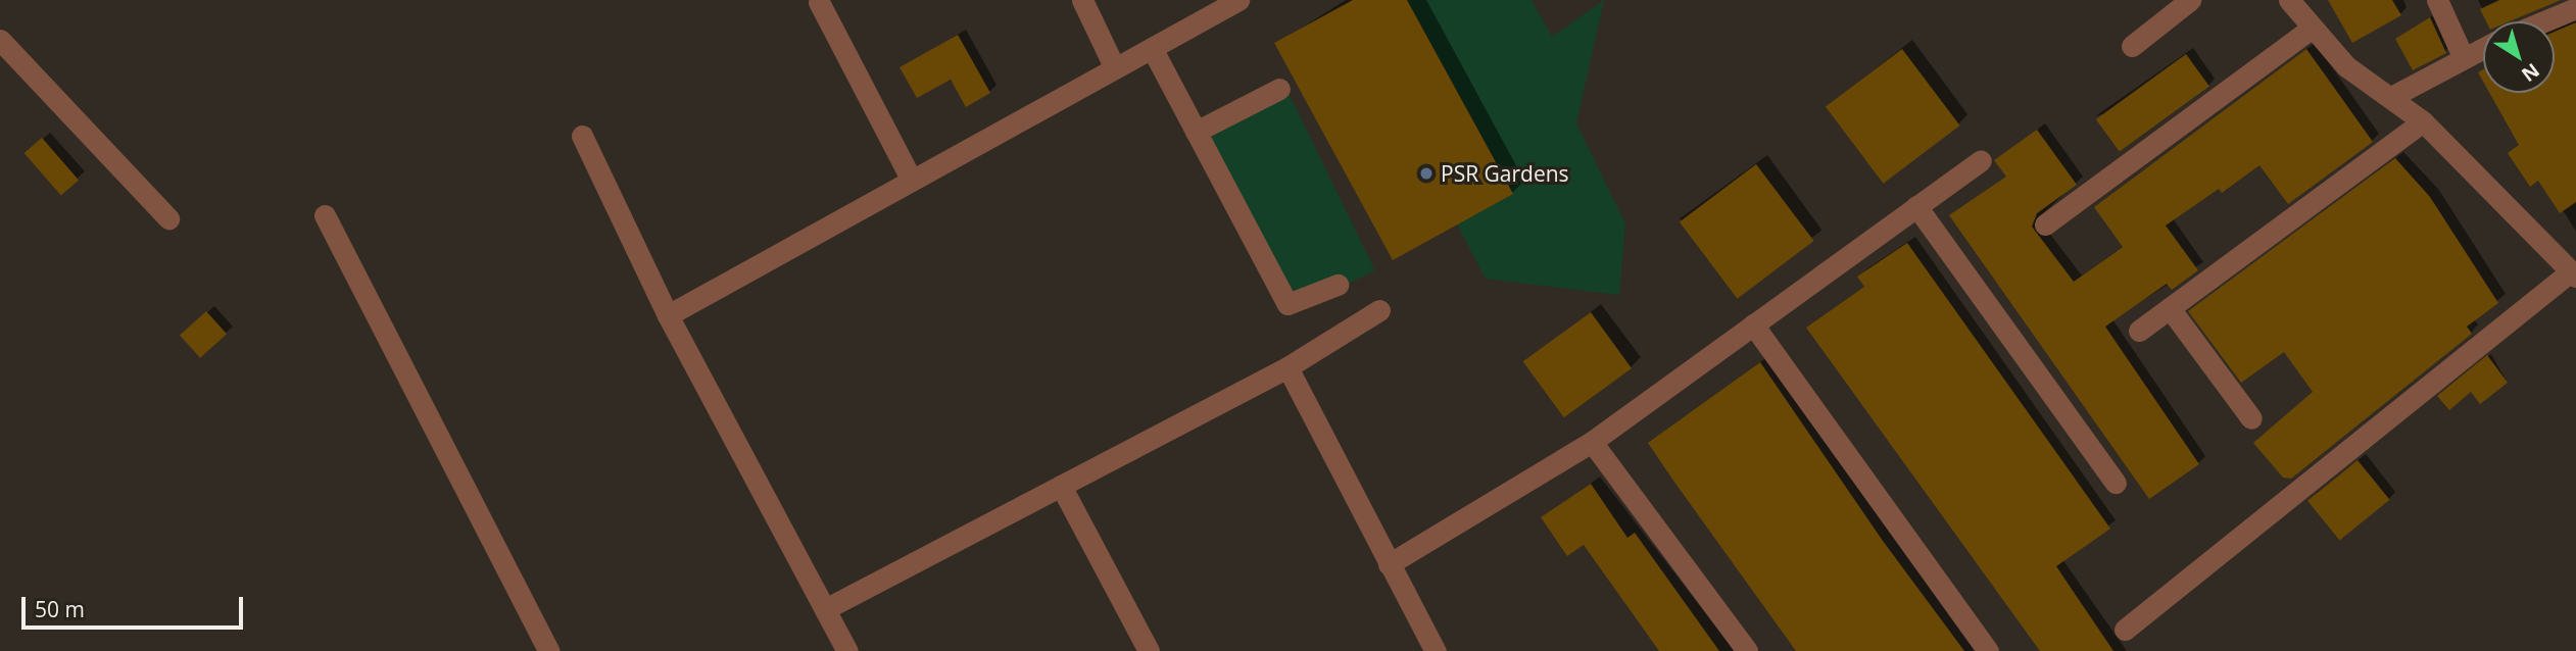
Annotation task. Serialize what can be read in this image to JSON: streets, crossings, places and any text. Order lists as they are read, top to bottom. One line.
{"places":["PSR Gardens"],"scale_bar":"50 m","north":"bottom right"}
